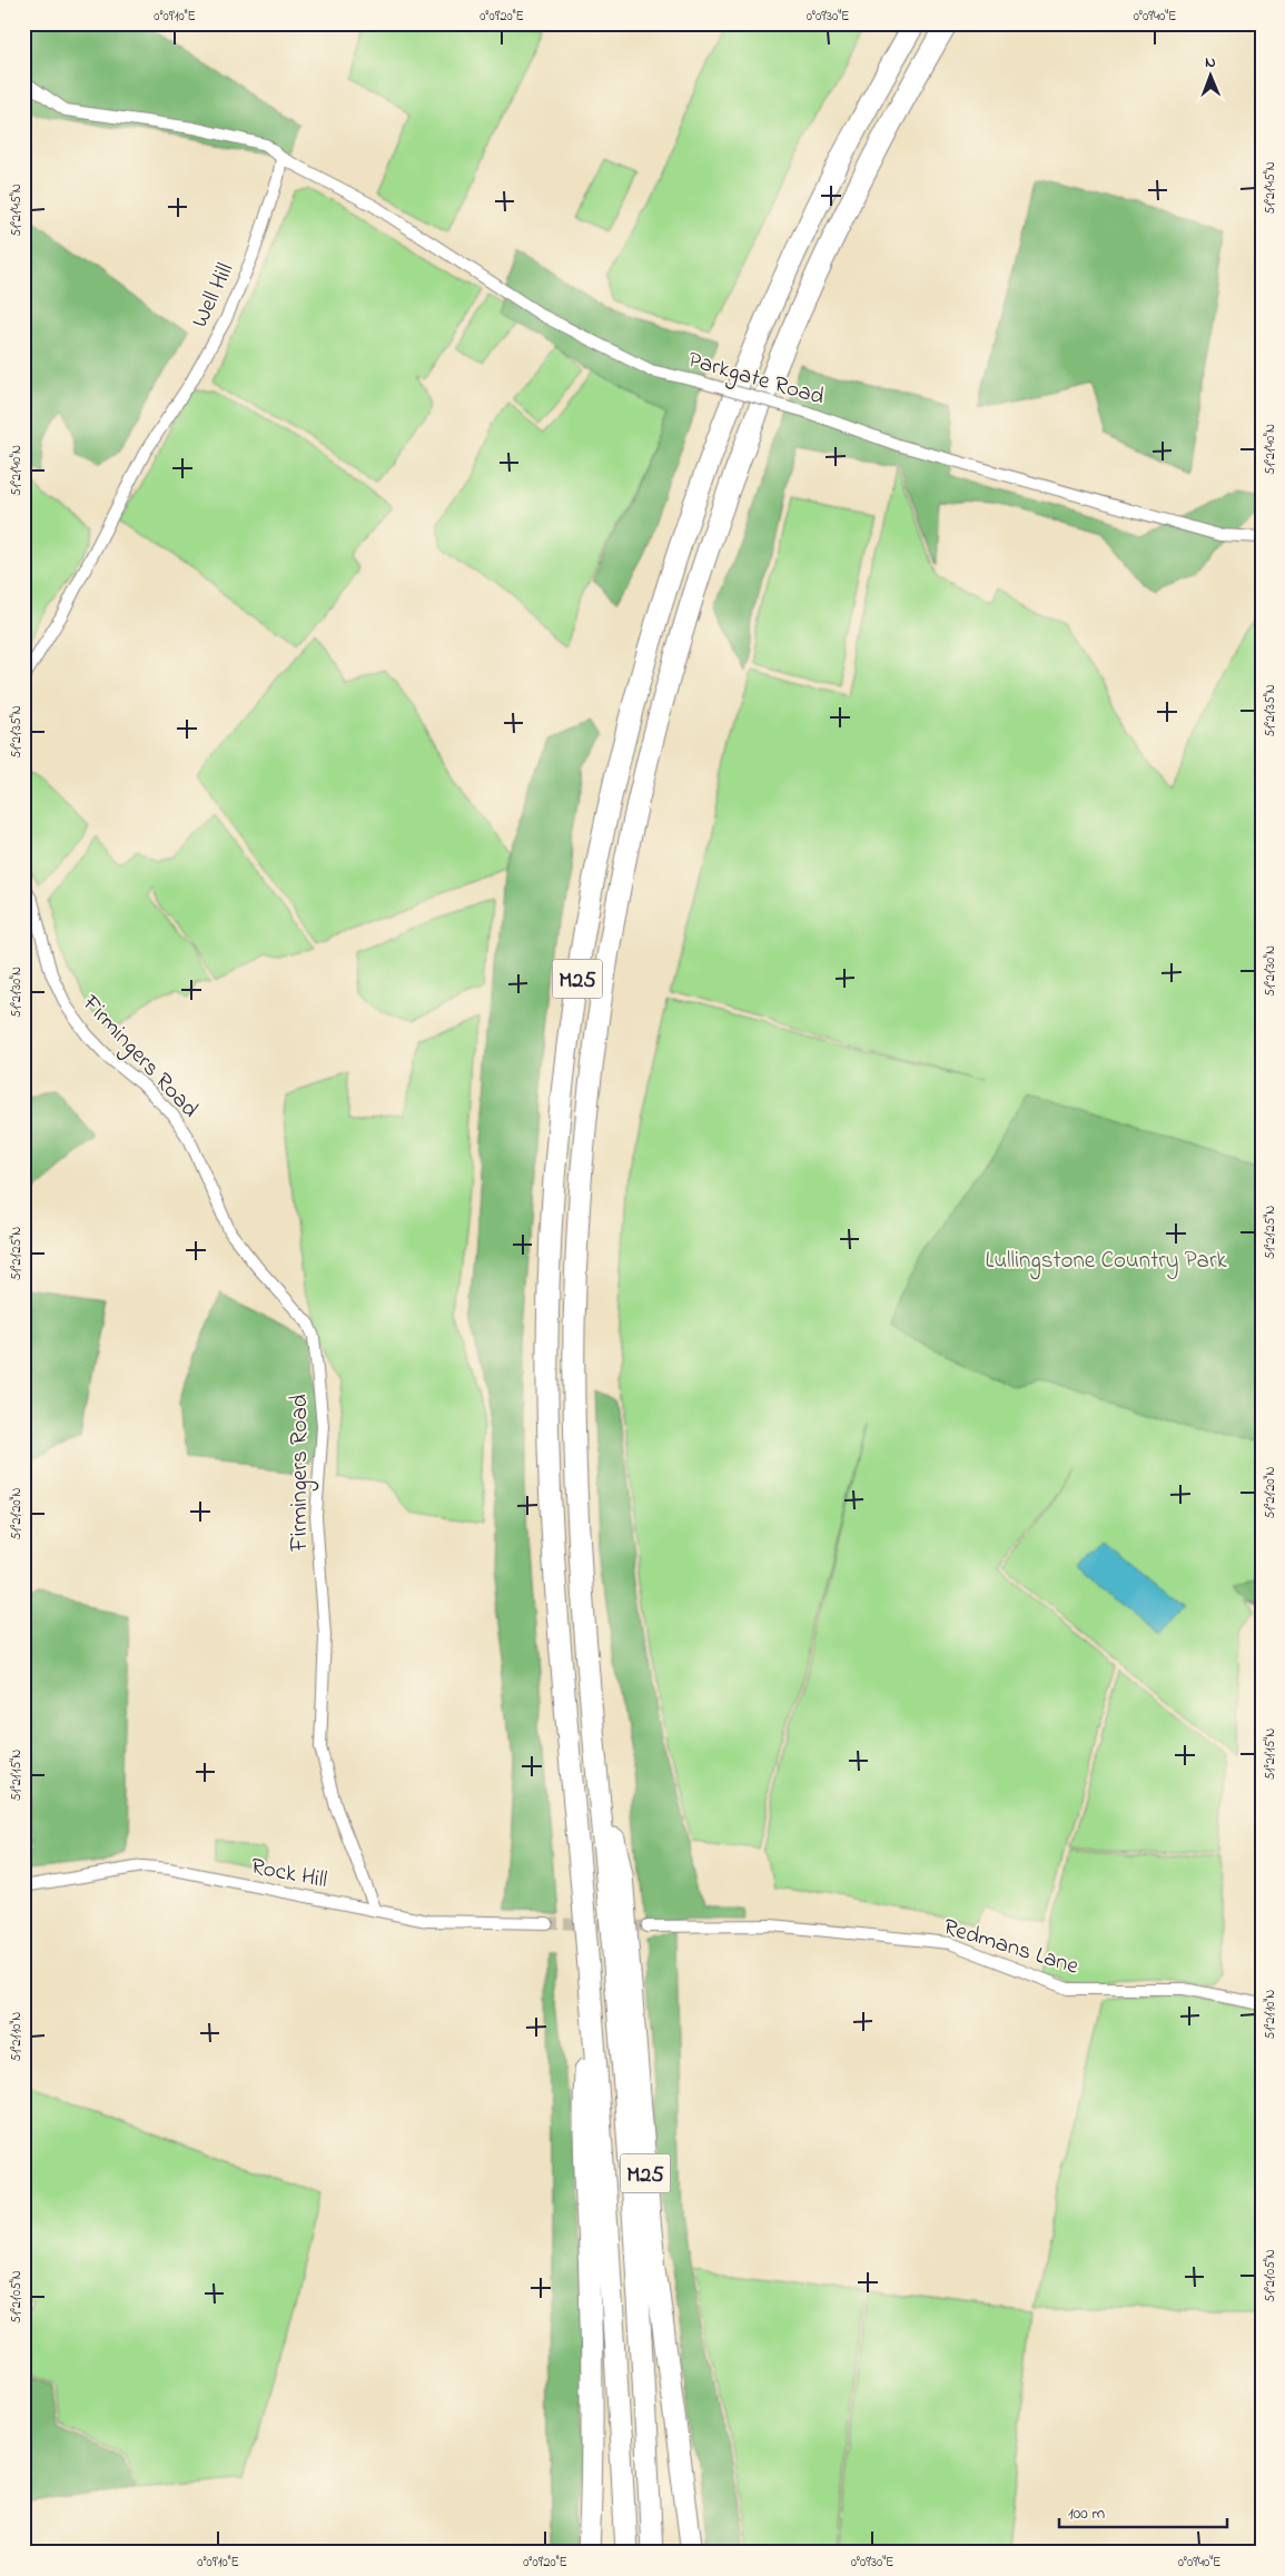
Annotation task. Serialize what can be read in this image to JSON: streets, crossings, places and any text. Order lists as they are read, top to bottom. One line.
{"streets":{"highway":["M25"],"street":["Well Hill","Parkgate Road","Firmingers Road","Rock Hill","Redmans Lane"]},"crossings":[["Well Hill","Parkgate Road"],["Firmingers Road","Rock Hill"]],"parks":["Lullingstone Country Park"],"scale_bar":"100 m","north":"top","coordinates":["0°09'10\"E","0°09'20\"E","0°09'30\"E","0°09'40\"E","51°21'45\"N","51°21'40\"N","51°21'35\"N","51°21'30\"N","51°21'25\"N","51°21'20\"N","51°21'15\"N","51°21'10\"N","51°21'05\"N"]}
